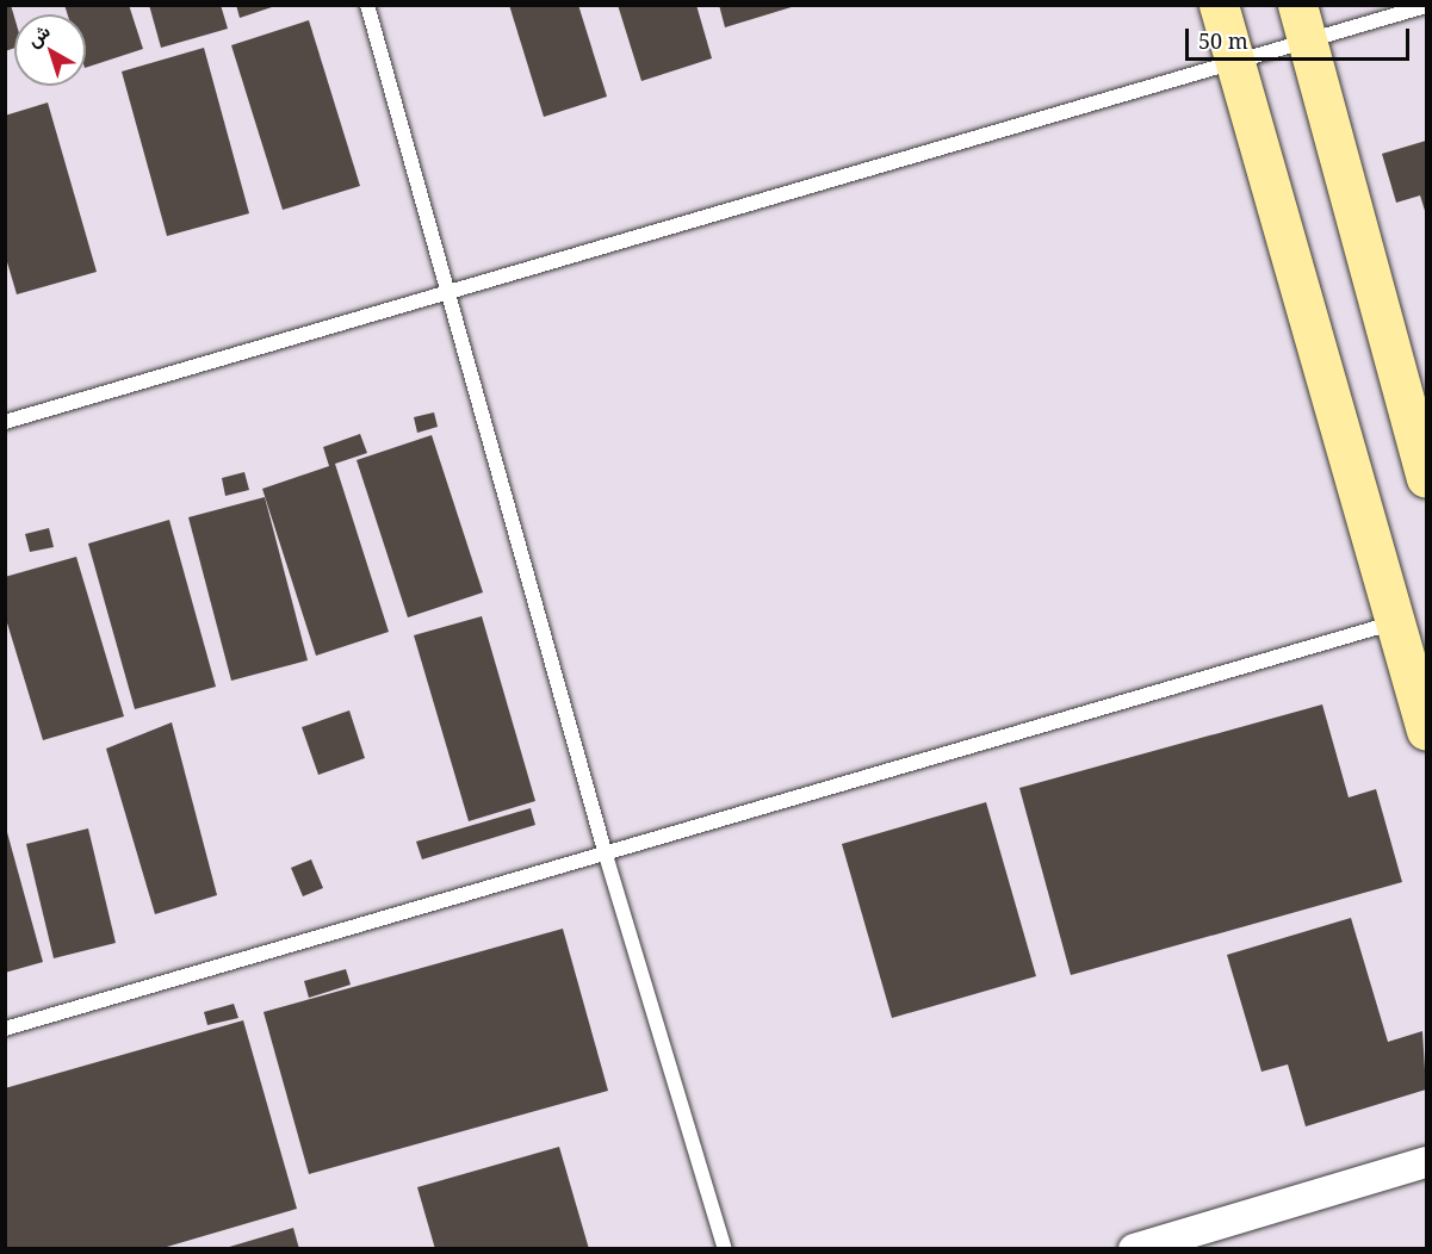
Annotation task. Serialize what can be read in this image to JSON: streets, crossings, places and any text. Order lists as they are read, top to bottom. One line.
{"scale_bar":"50 m","north":"top left"}
